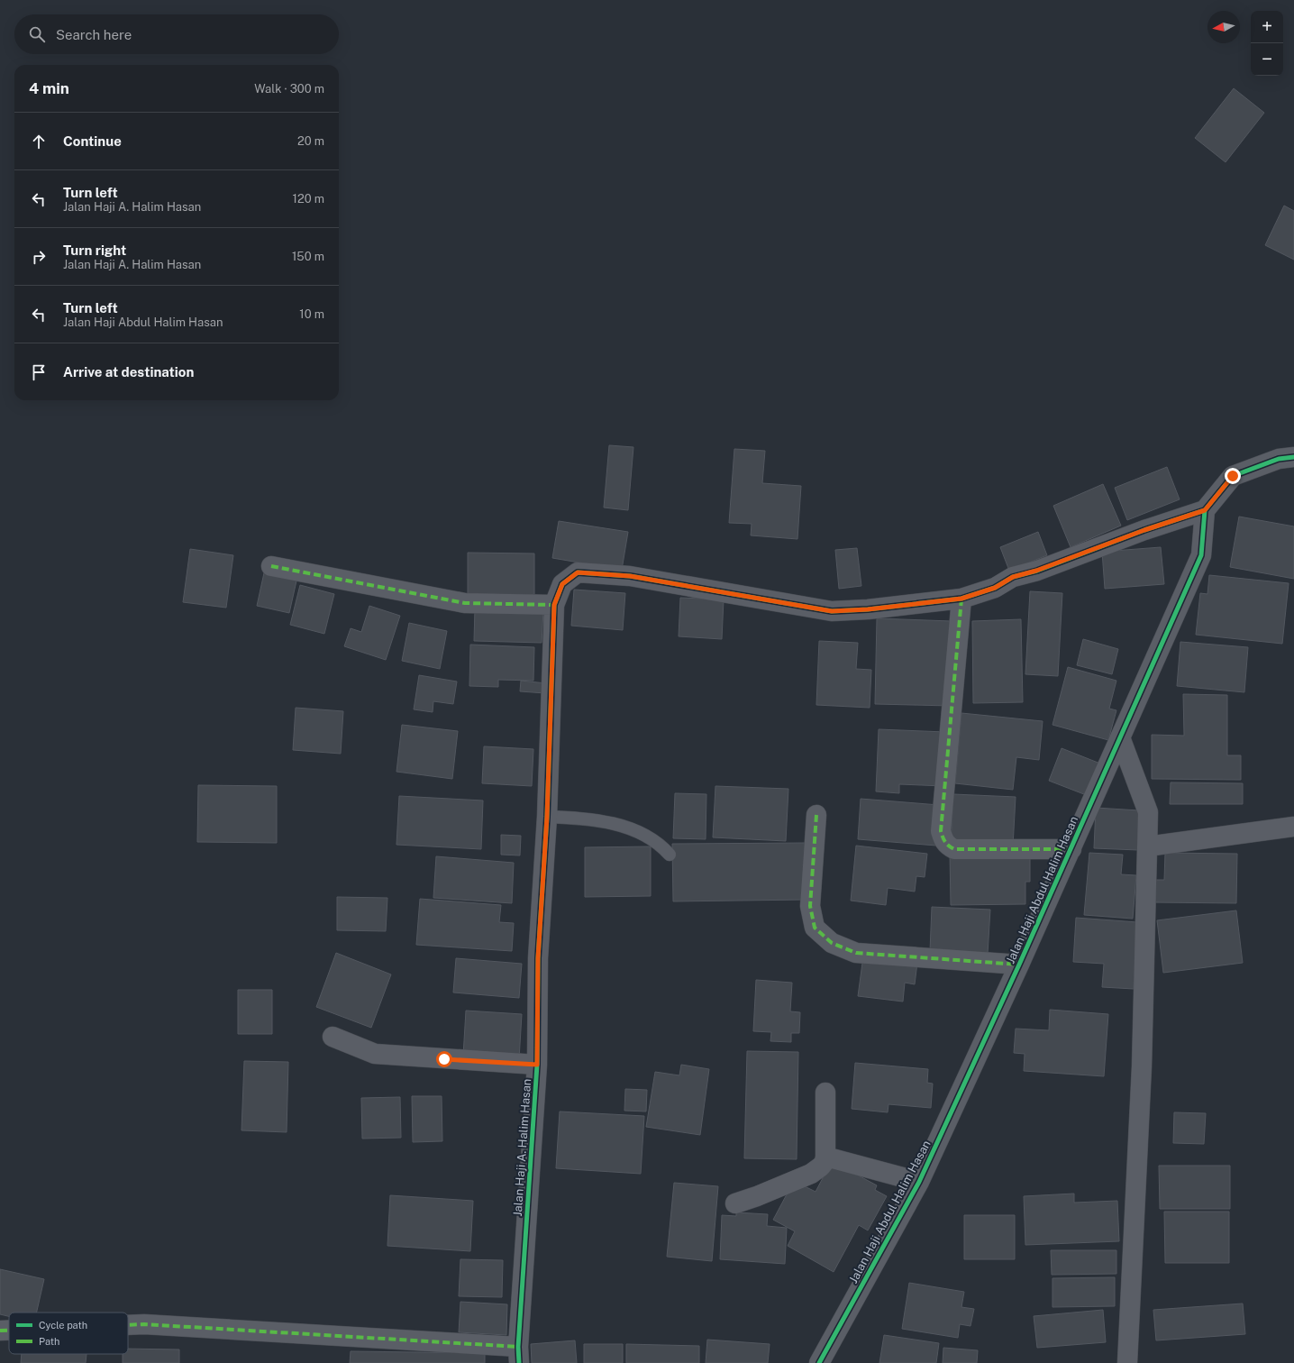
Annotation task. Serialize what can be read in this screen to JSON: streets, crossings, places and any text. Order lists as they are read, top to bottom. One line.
{"streets":{"street":["Jalan Haji Abdul Halim Hasan","Jalan Haji A. Halim Hasan"]},"crossings":[["Jalan Haji Abdul Halim Hasan","Jalan Haji A. Halim Hasan"]],"legend":["Cycle path","Path"],"north":"left","page":{"map_buttons":["+","−"],"search":"Search here","heading":["4 min","Walk · 300 m"],"list":[["Continue","20 m"],["Turn left","Jalan Haji A. Halim Hasan","120 m"],["Turn right","Jalan Haji A. Halim Hasan","150 m"],["Turn left","Jalan Haji Abdul Halim Hasan","10 m"],"Arrive at destination"]}}
